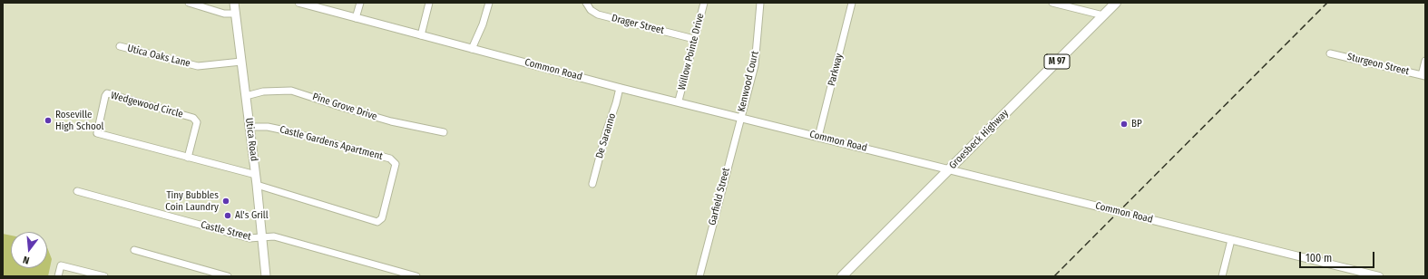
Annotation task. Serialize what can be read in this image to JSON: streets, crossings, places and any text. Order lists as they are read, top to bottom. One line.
{"streets":{"main road":["M 97","Utica Road","Groesbeck Highway"],"street":["Drager Street","Willow Pointe Drive","Utica Oaks Lane","Sturgeon Street","Common Road","Parkway","Kenwood Court","Wedgewood Circle","Pine Grove Drive","De Saranno","Castle Gardens Apartment","Garfield Street","Castle Street"]},"crossings":[["Drager Street","Willow Pointe Drive"],["Willow Pointe Drive","Common Road"],["Utica Oaks Lane","Utica Road"],["Common Road","Parkway"],["Common Road","Kenwood Court"],["Common Road","De Saranno"],["Common Road","Groesbeck Highway"],["Common Road","Garfield Street"],["Kenwood Court","Garfield Street"],["Wedgewood Circle","Utica Road"],["Pine Grove Drive","Utica Road"],["Utica Road","Castle Gardens Apartment"],["Utica Road","Castle Street"]],"places":["Roseville High School","BP","Tiny Bubbles Coin Laundry","Al's Grill"],"scale_bar":"100 m","north":"bottom"}
